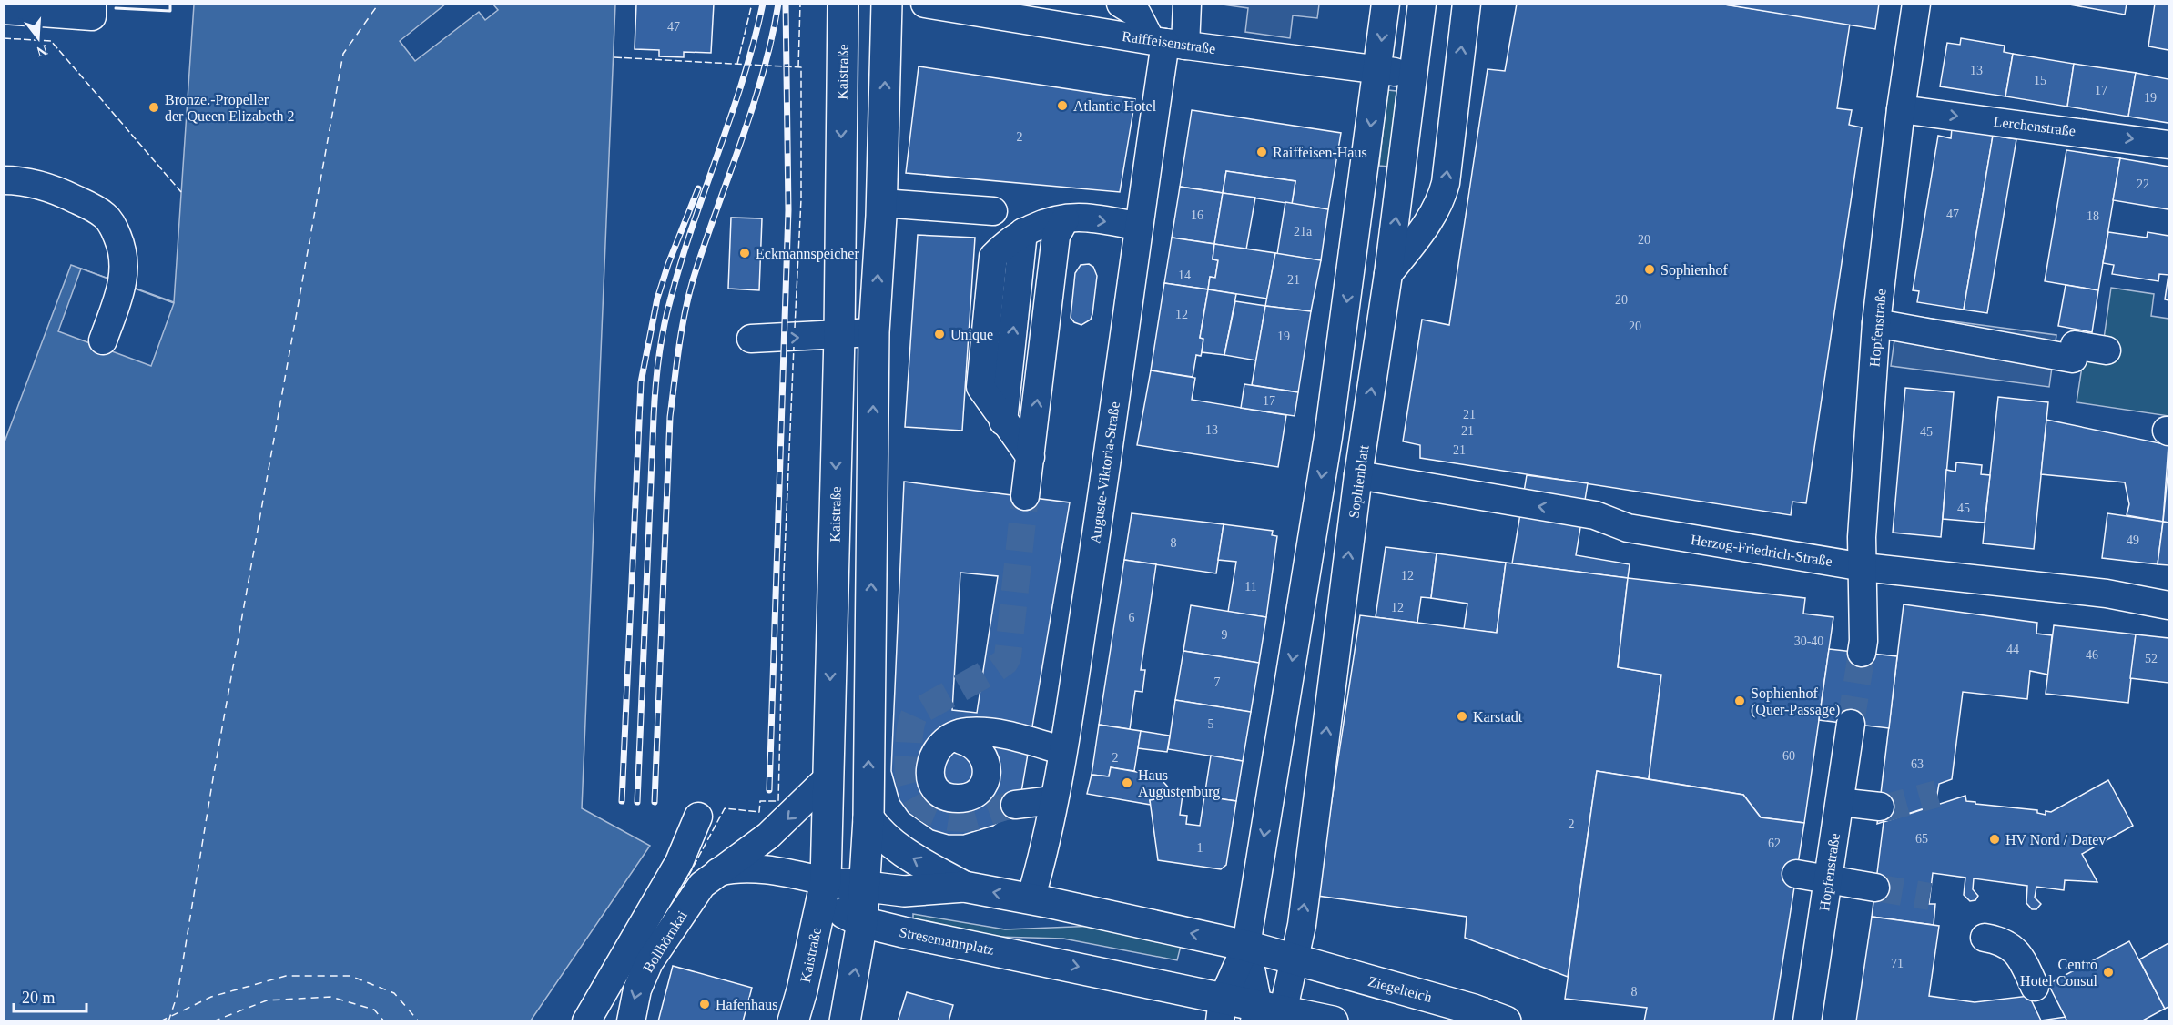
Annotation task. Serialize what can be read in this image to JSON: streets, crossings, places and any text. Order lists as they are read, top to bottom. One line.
{"streets":{"main road":["Kaistraße","Stresemannplatz","Ziegelteich"],"street":["Raiffeisenstraße","Lerchenstraße","Hopfenstraße","Auguste-Viktoria-Straße","Sophienblatt","Herzog-Friedrich-Straße","Bollhörnkai"]},"crossings":[["Raiffeisenstraße","Auguste-Viktoria-Straße"],["Raiffeisenstraße","Sophienblatt"],["Kaistraße","Stresemannplatz"],["Kaistraße","Bollhörnkai"],["Lerchenstraße","Hopfenstraße"],["Hopfenstraße","Herzog-Friedrich-Straße"],["Sophienblatt","Herzog-Friedrich-Straße"],["Sophienblatt","Stresemannplatz"],["Sophienblatt","Ziegelteich"]],"one_way":["Herzog-Friedrich-Straße"],"places":["Atlantic Hotel","Bronze.-Propeller der Queen Elizabeth 2","Raiffeisen-Haus","Eckmannspeicher","Sophienhof","Unique","Sophienhof (Quer-Passage)","Karstadt","Haus Augustenburg","HV Nord / Datev","Centro Hotel Consul","Hafenhaus"],"house_numbers":["47","13","15","17","19","2","22","47","16","18","21a","20","14","21","20","12","20","19","17","21","13","21","45","21","45","49","8","12","11","12","6","9","30-40","44","46","52","7","5","60","2","63","2","65","62","1","71","8"],"scale_bar":"20 m","north":"bottom"}
